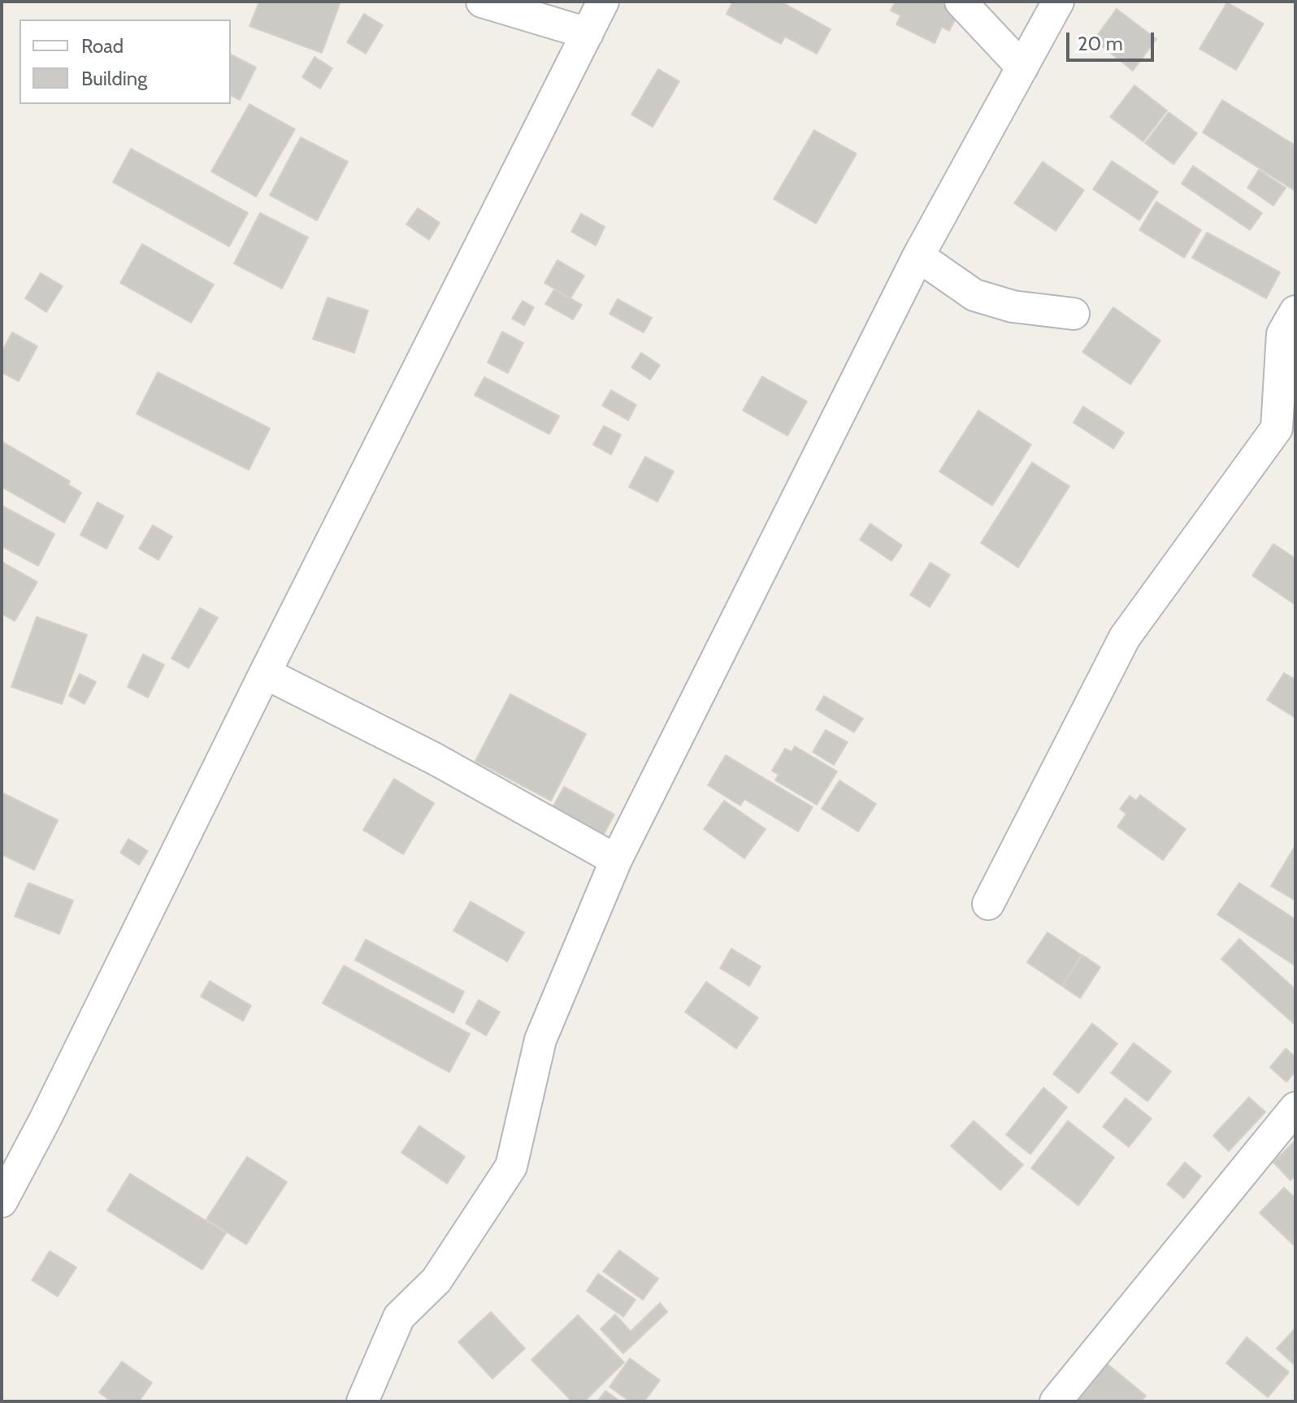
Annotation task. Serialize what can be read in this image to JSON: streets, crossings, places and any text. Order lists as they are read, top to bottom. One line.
{"legend":["Road","Building"],"scale_bar":"20 m"}
